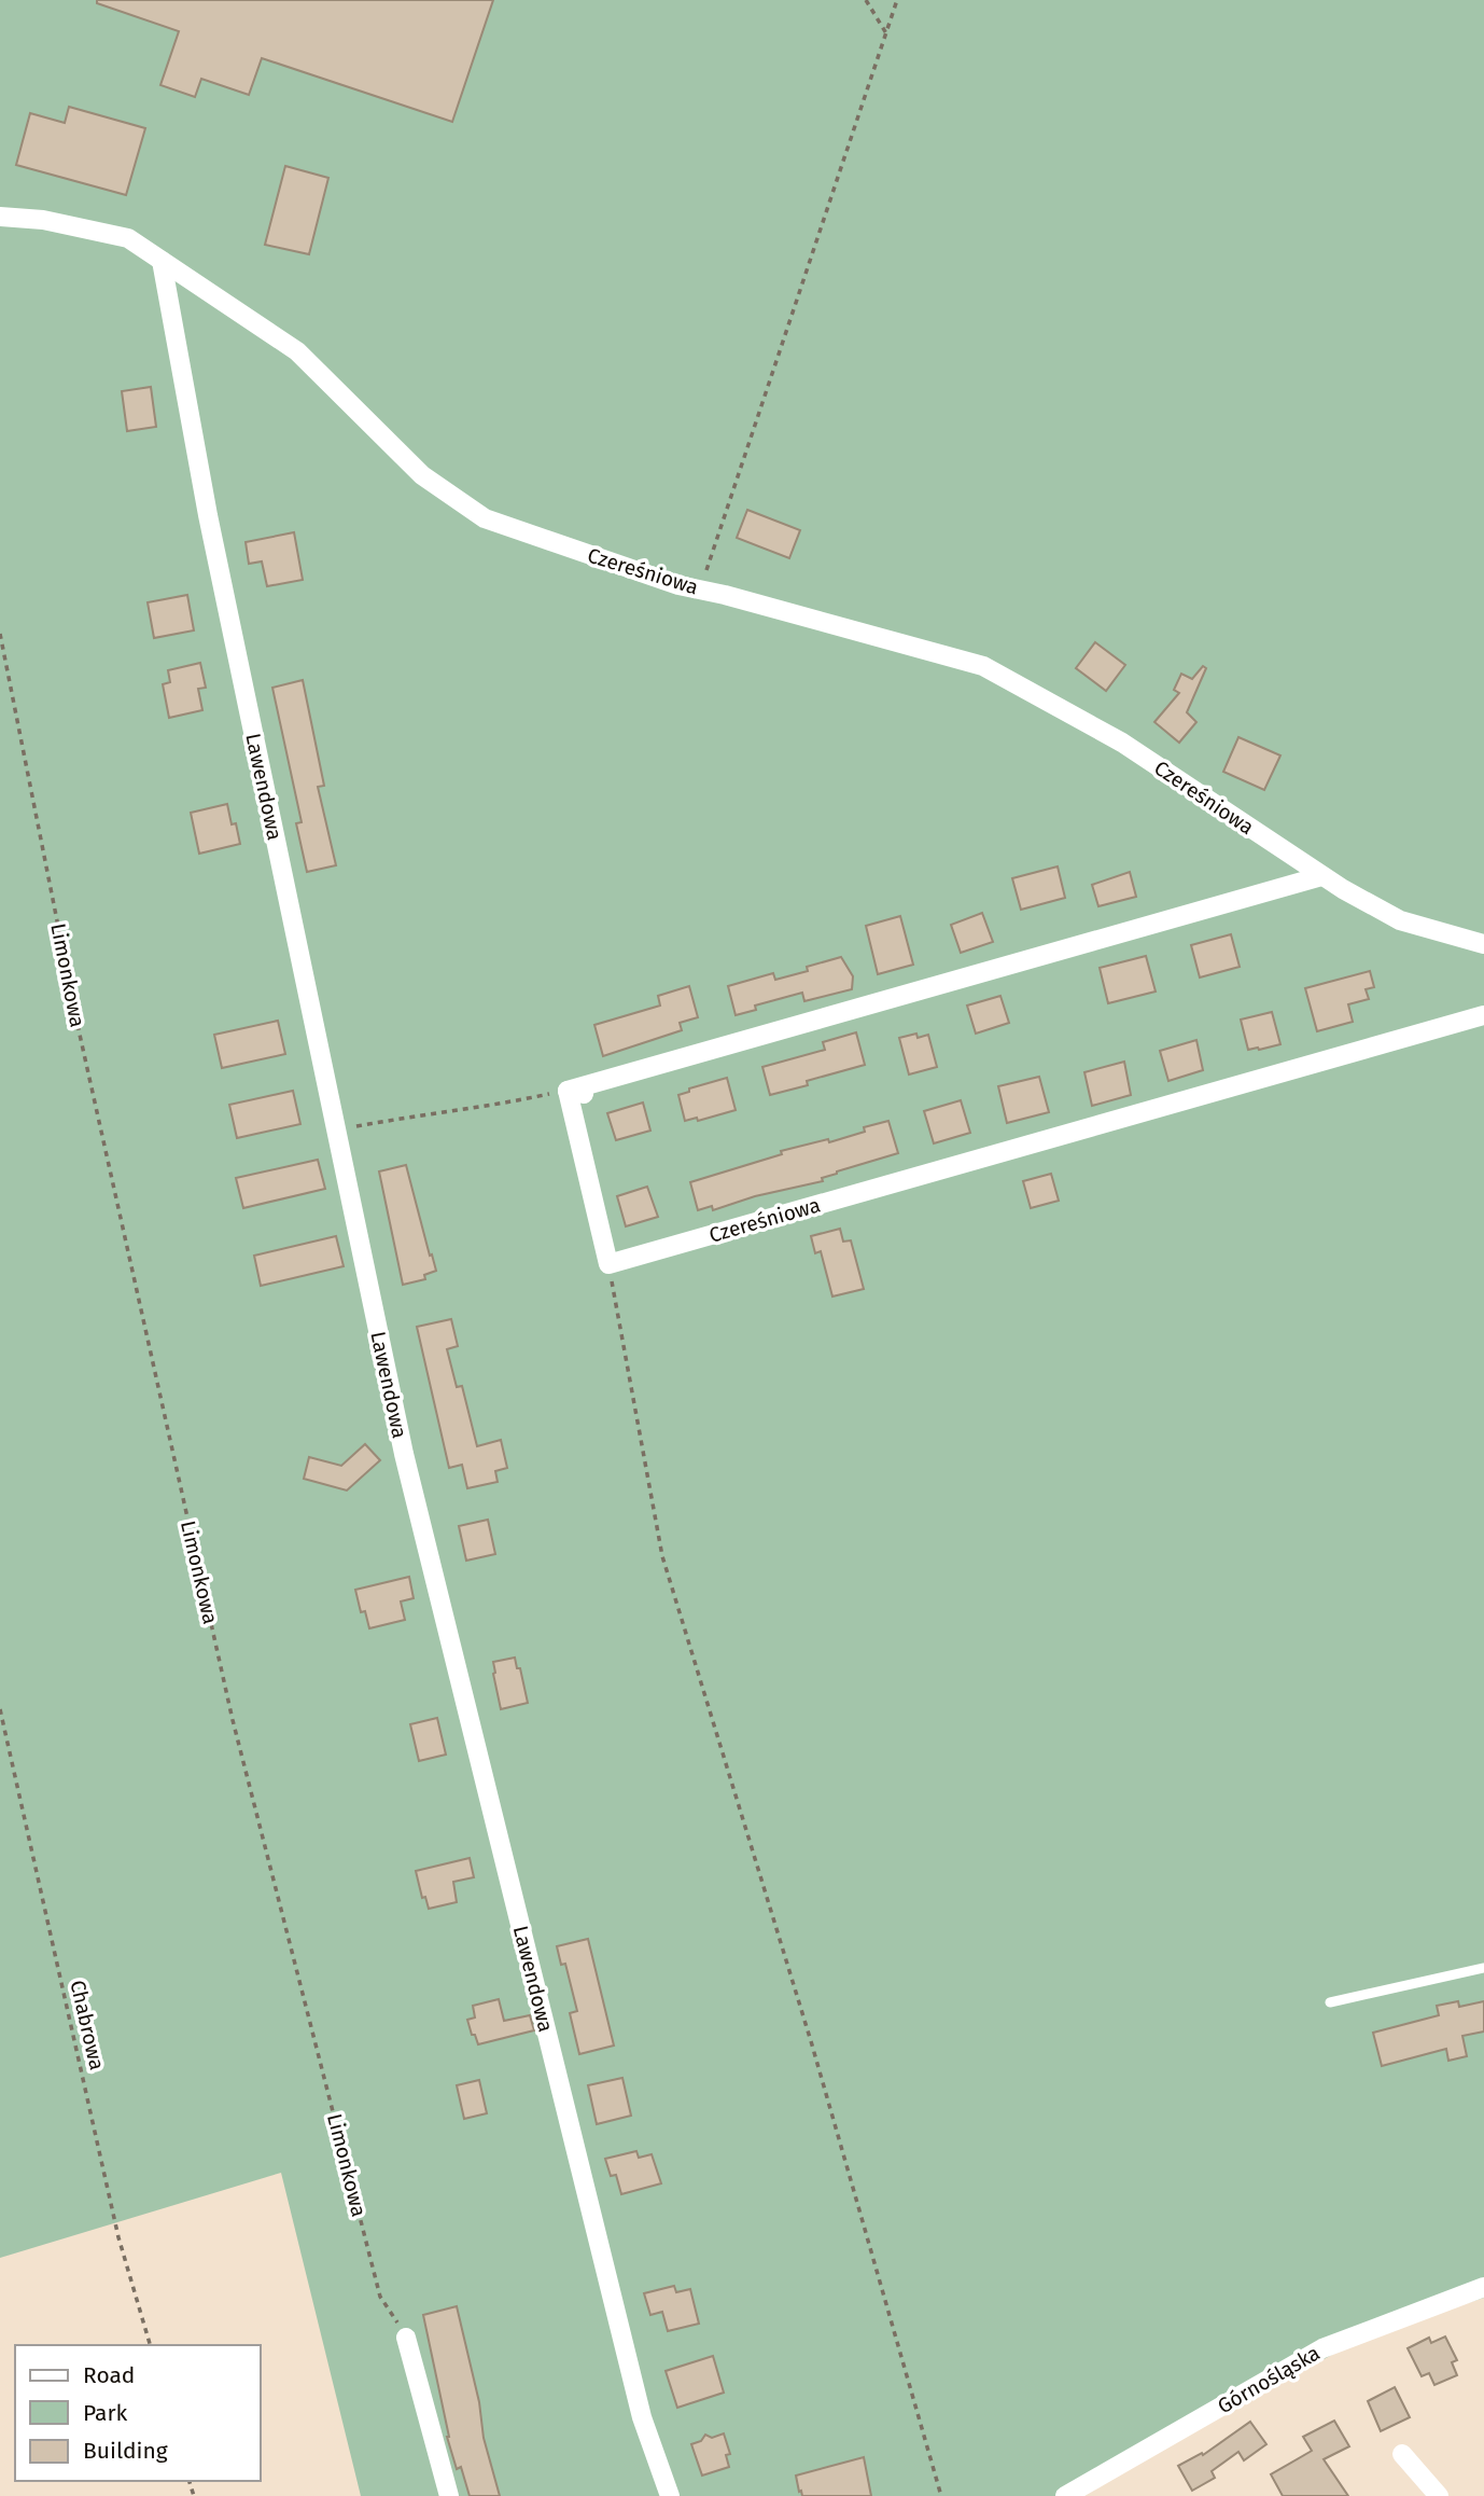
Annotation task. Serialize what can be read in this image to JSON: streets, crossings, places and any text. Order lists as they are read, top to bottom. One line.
{"streets":{"street":["Czereśniowa","Lawendowa","Górnośląska"],"path":["Limonkowa","Chabrowa"]},"crossings":[["Czereśniowa","Lawendowa"]],"legend":["Road","Park","Building"]}
